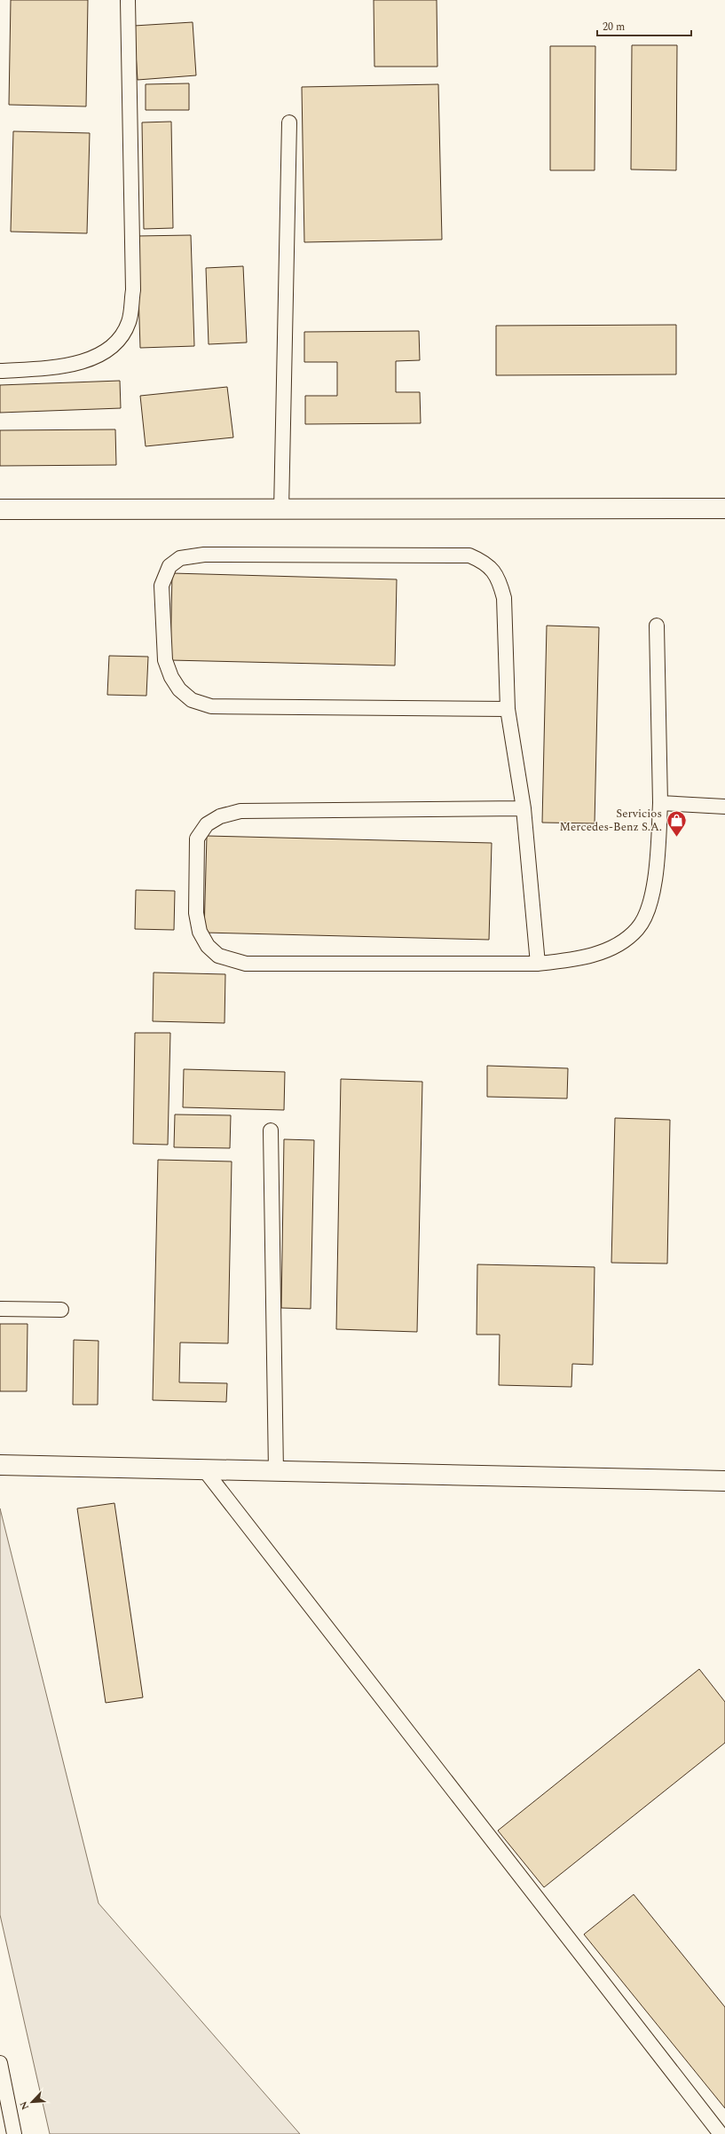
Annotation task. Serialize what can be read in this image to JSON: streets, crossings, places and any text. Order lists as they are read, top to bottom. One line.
{"places":{"shop":["Servicios Mercedes-Benz S.A."]},"scale_bar":"20 m","north":"bottom left"}
